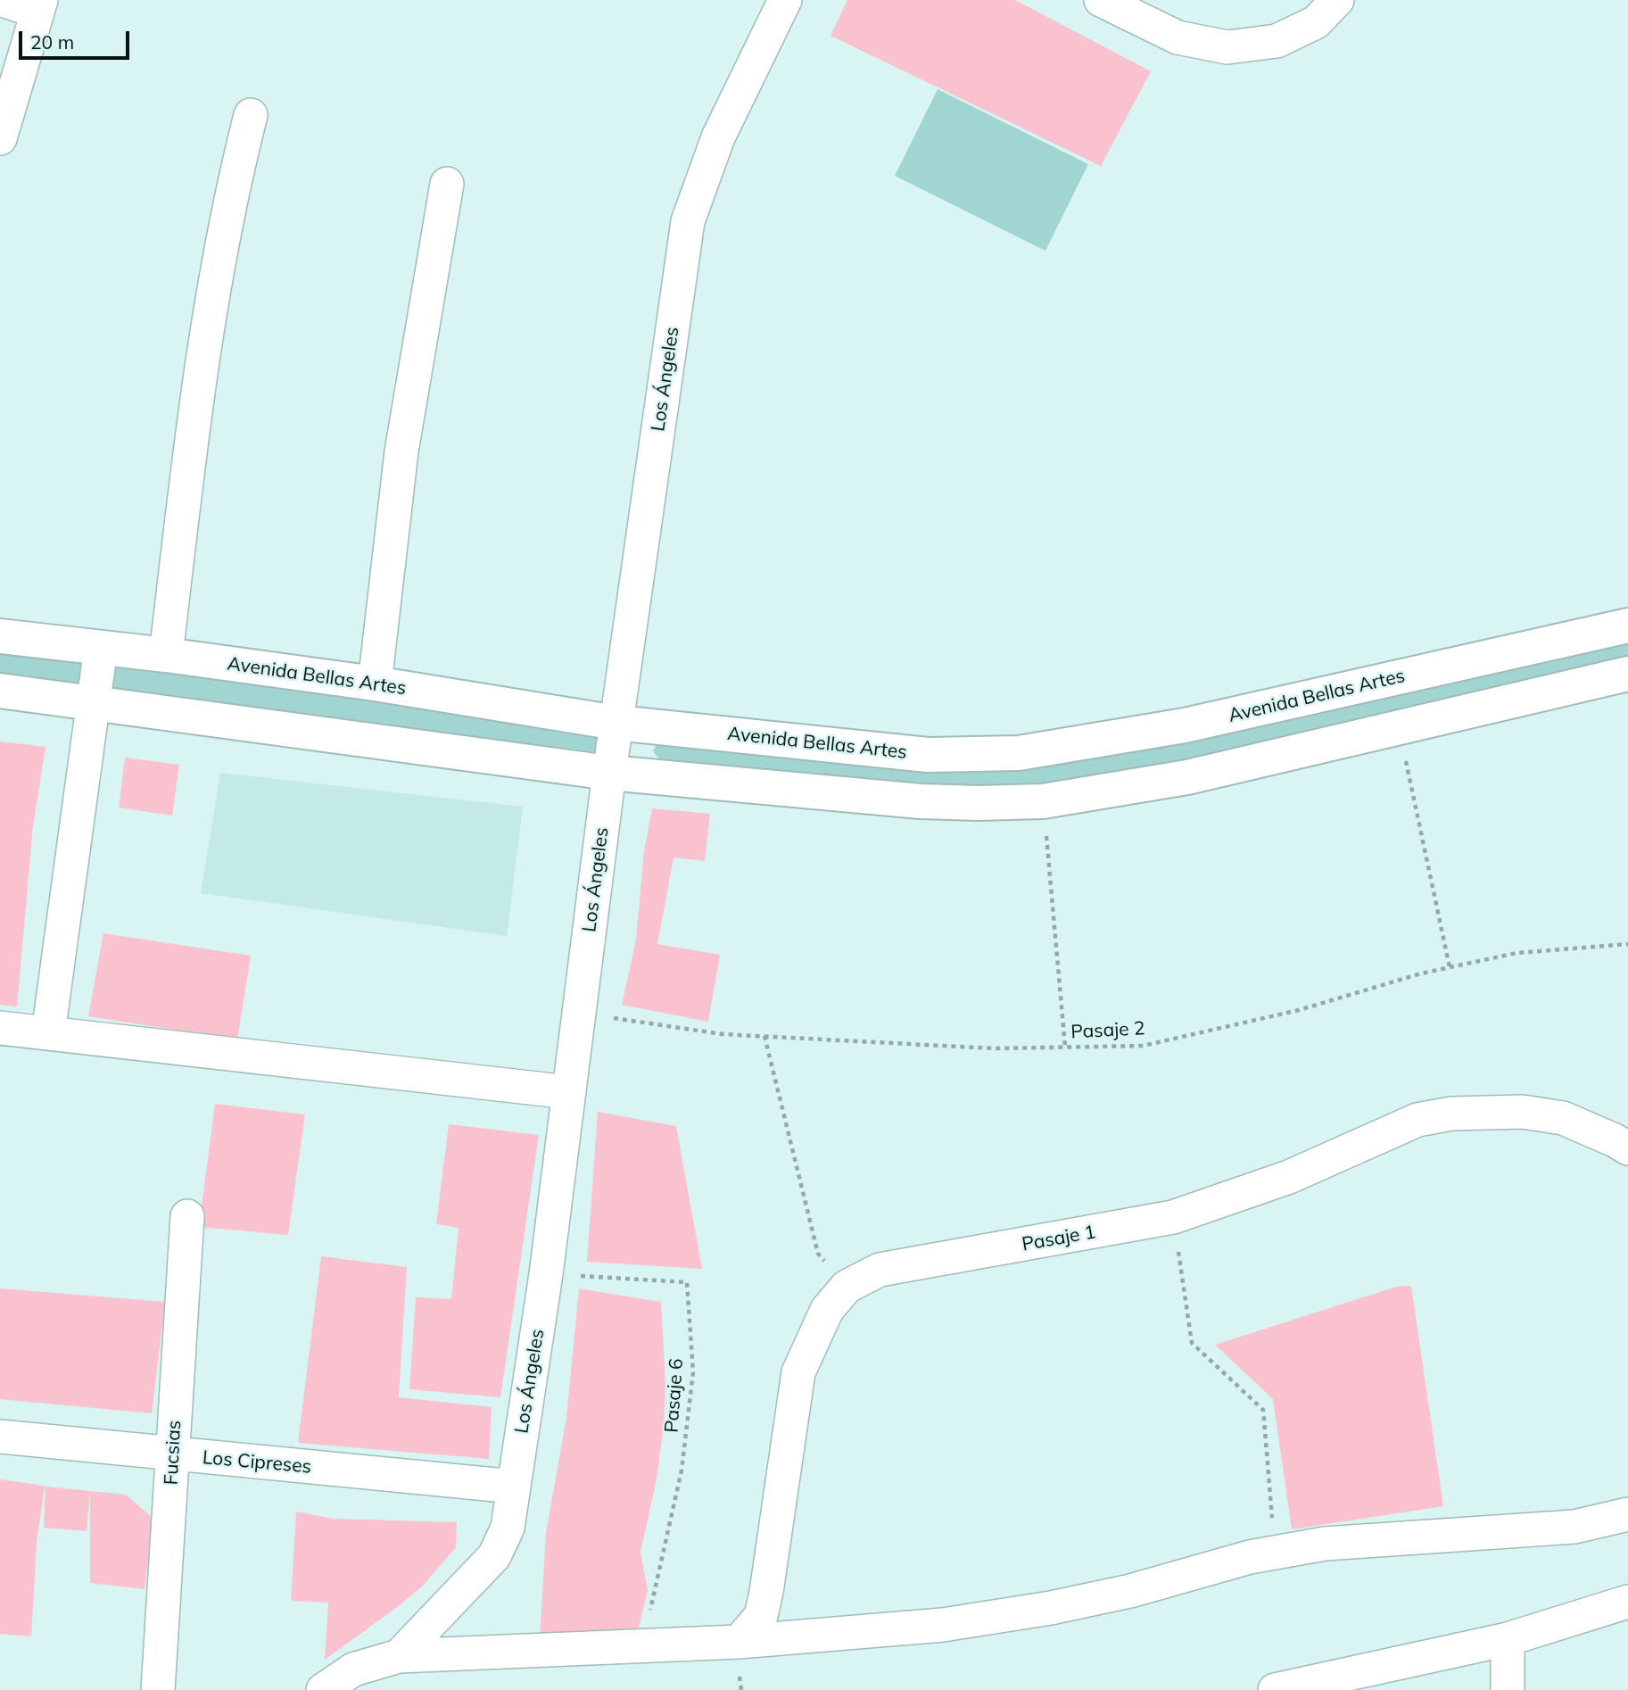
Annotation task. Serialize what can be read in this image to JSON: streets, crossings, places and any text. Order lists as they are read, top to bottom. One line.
{"streets":{"street":["Los Ángeles","Avenida Bellas Artes","Pasaje 1","Fucsias","Los Cipreses"],"path":["Pasaje 2","Pasaje 6"]},"crossings":[["Los Ángeles","Avenida Bellas Artes"],["Los Ángeles","Pasaje 2"],["Los Ángeles","Pasaje 6"],["Los Ángeles","Los Cipreses"],["Fucsias","Los Cipreses"]],"scale_bar":"20 m"}
